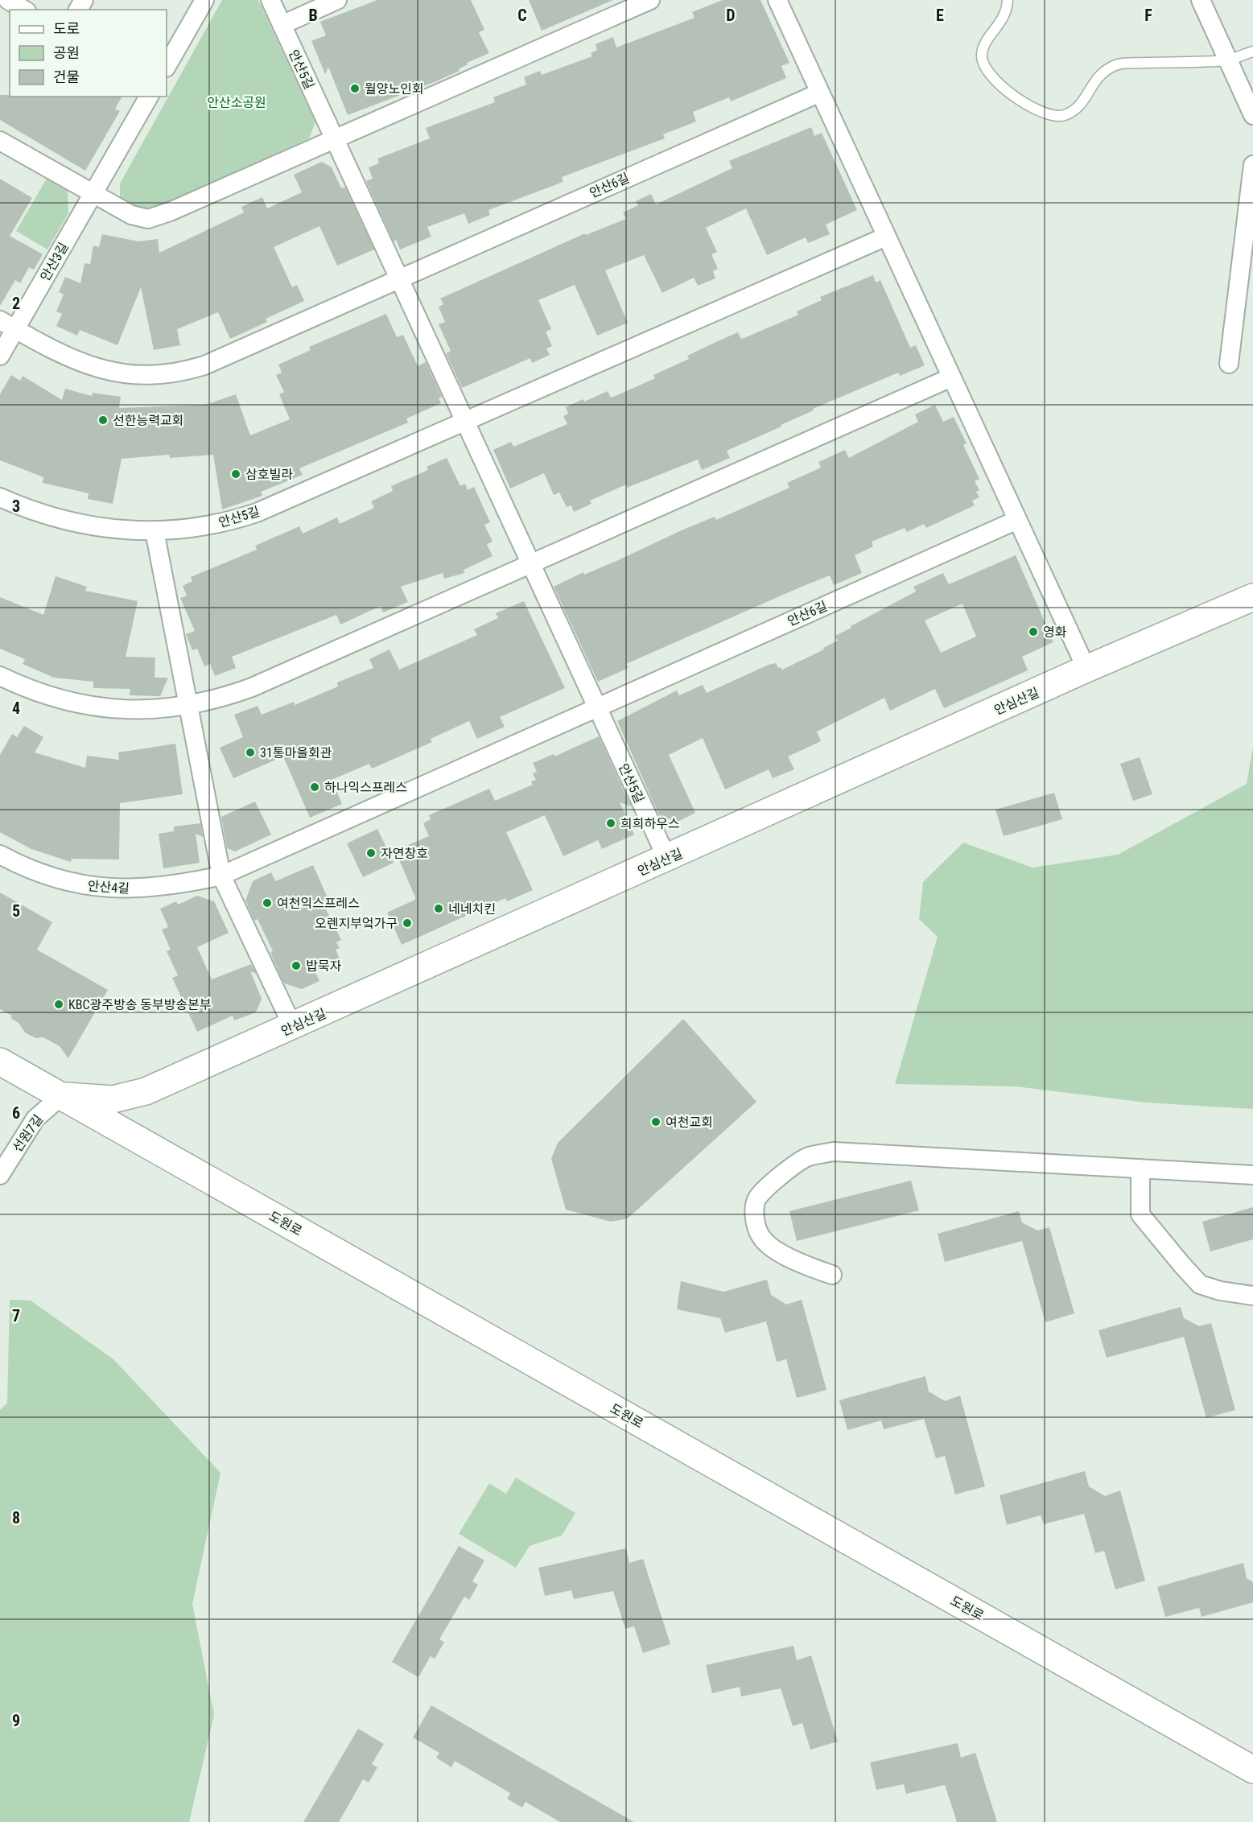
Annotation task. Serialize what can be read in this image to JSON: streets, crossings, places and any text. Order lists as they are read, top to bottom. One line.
{"streets":{"street":["안산5길","안산6길","안산3길","안심산길","안산4길","선원7길","도원로"]},"crossings":[["안산5길","안산6길"],["안산5길","안심산길"],["안심산길","선원7길"],["안심산길","도원로"],["선원7길","도원로"]],"parks":["안산소공원"],"places":["월양노인회","선한능력교회","삼호빌라","영화","31통마을회관","하나익스프레스","희희하우스","자연창호","여천익스프레스","네네치킨","오렌지부엌가구","밥묵자","KBC광주방송 동부방송본부","여천교회"],"legend":["도로","공원","건물"],"grid":{"columns":["B","C","D","E","F"],"rows":["2","3","4","5","6","7","8","9"]}}
